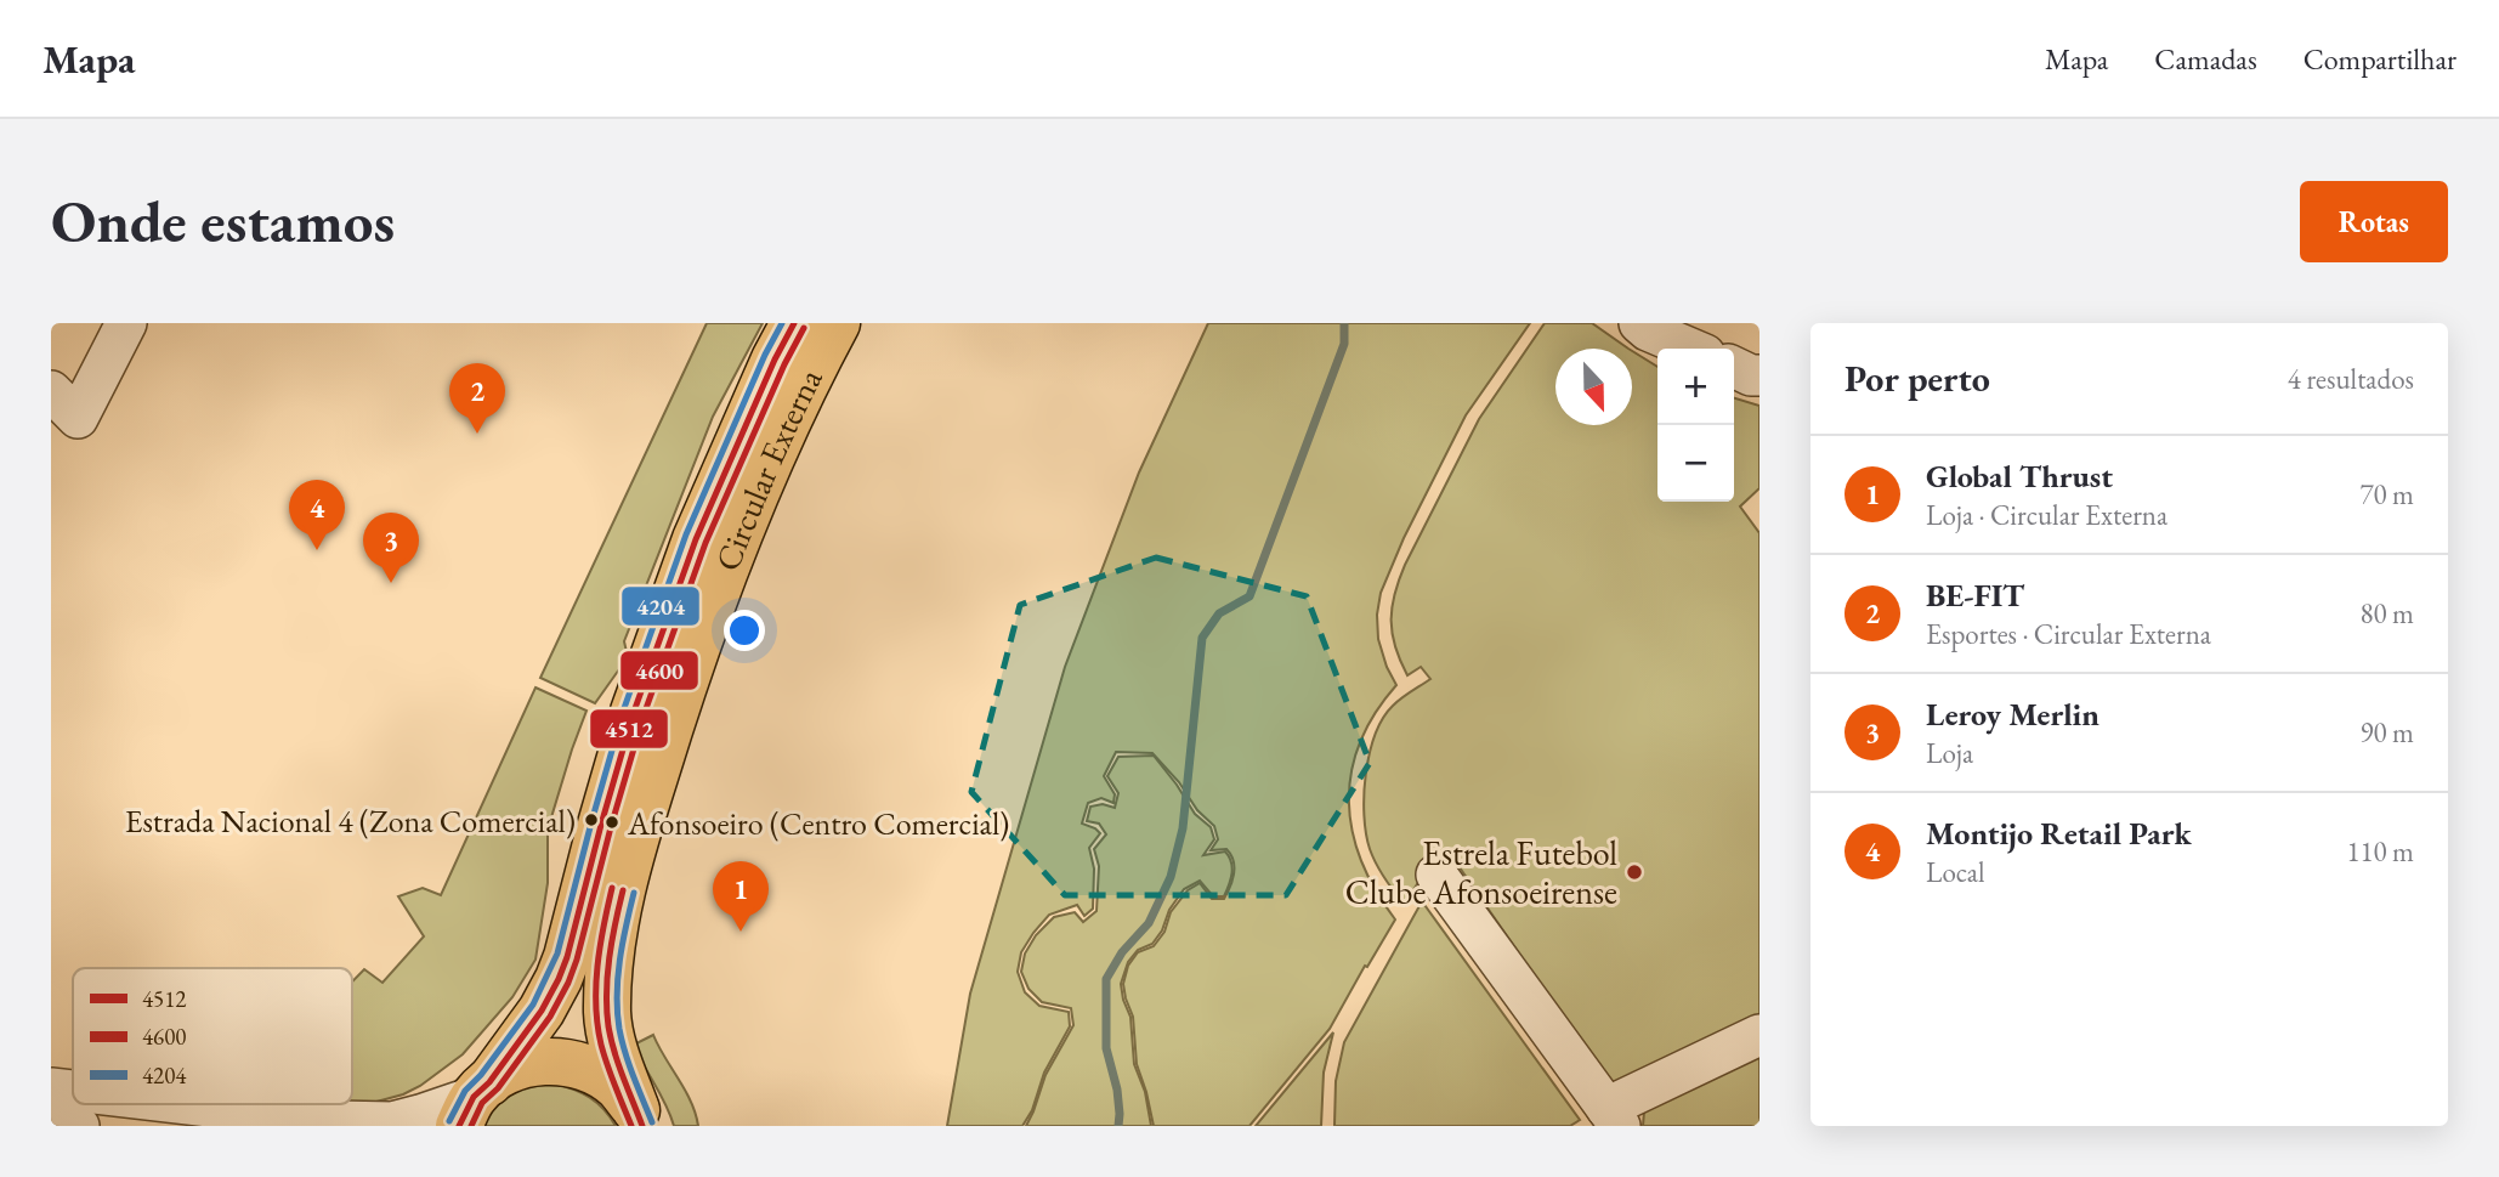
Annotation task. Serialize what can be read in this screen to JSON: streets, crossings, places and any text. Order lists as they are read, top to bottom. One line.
{"streets":{"main road":["Circular Externa"]},"places":["Estrada Nacional 4 (Zona Comercial)","Afonsoeiro (Centro Comercial)","Estrela Futebol Clube Afonsoeirense"],"lines":["transit line 4512","transit line 4204","transit line 4600"],"legend":["4512","4600","4204"],"north":"bottom","page":{"header":"Mapa","nav":["Mapa","Camadas","Compartilhar"],"buttons":"Rotas","title":"Onde estamos","heading":["Por perto","4 resultados"],"map_buttons":["+","−"],"pins":["2","4","3","1"],"list":[{"mark":"1","name":"Global Thrust","note":"Loja · Circular Externa","value":"70 m"},{"mark":"2","name":"BE-FIT","note":"Esportes · Circular Externa","value":"80 m"},{"mark":"3","name":"Leroy Merlin","note":"Loja","value":"90 m"},{"mark":"4","name":"Montijo Retail Park","note":"Local","value":"110 m"}]}}
